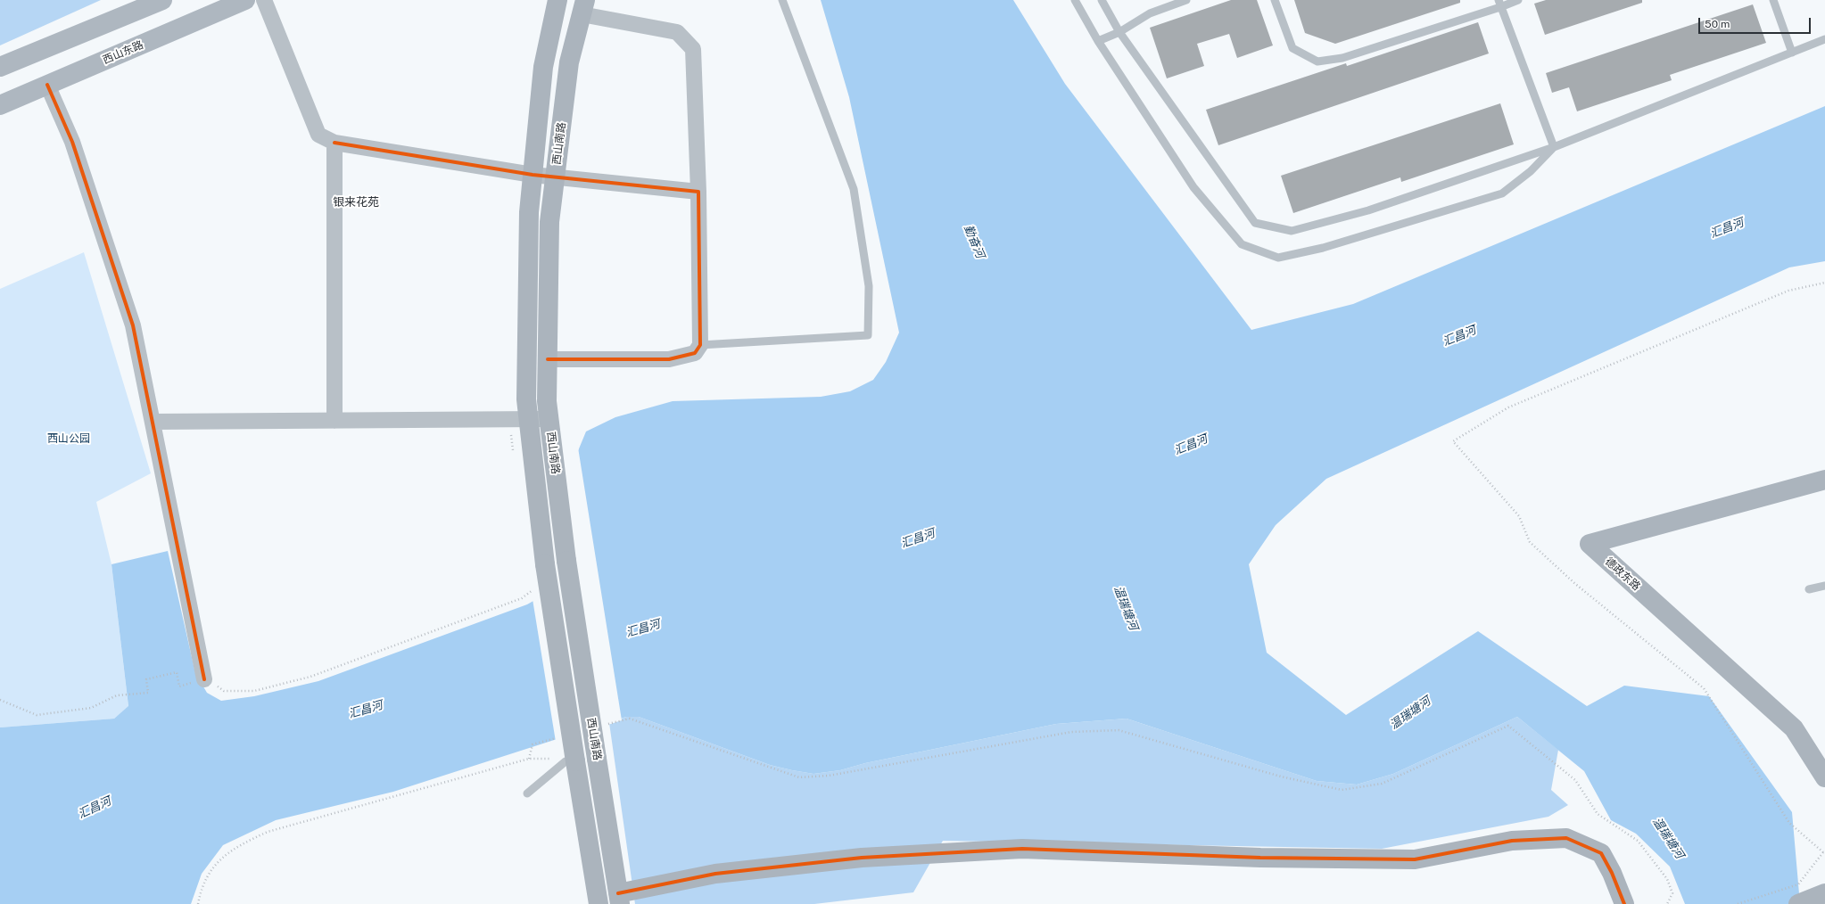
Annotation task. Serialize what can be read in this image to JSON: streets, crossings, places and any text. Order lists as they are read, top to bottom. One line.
{"streets":{"main road":["西山东路","西山南路","德政东路"]},"districts":["银来花苑"],"water":["汇昌河","勤奋河","温瑞塘河"],"parks":["西山公园"],"scale_bar":"50 m"}
